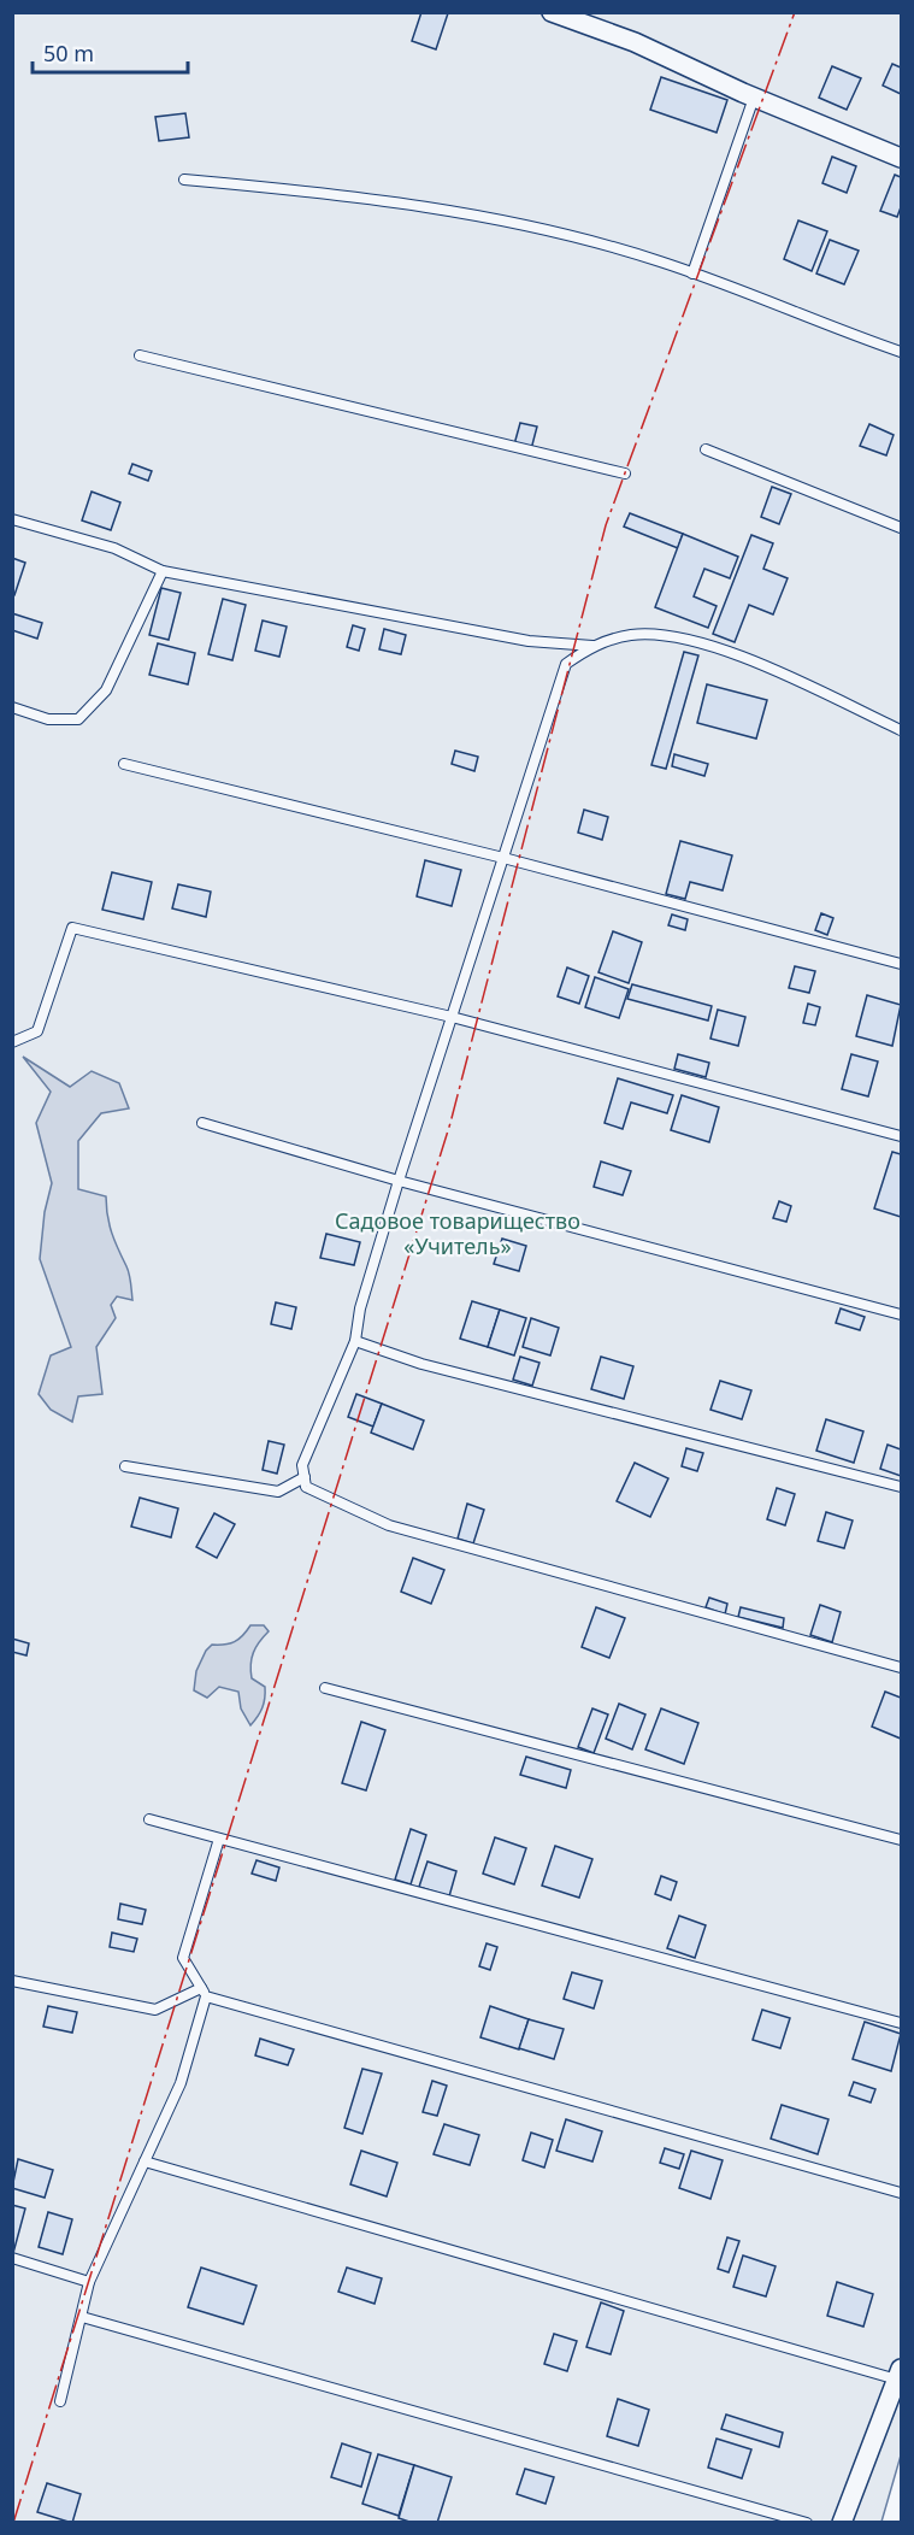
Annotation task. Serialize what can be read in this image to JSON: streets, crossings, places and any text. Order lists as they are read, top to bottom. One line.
{"parks":["Садовое товарищество «Учитель»"],"scale_bar":"50 m"}
